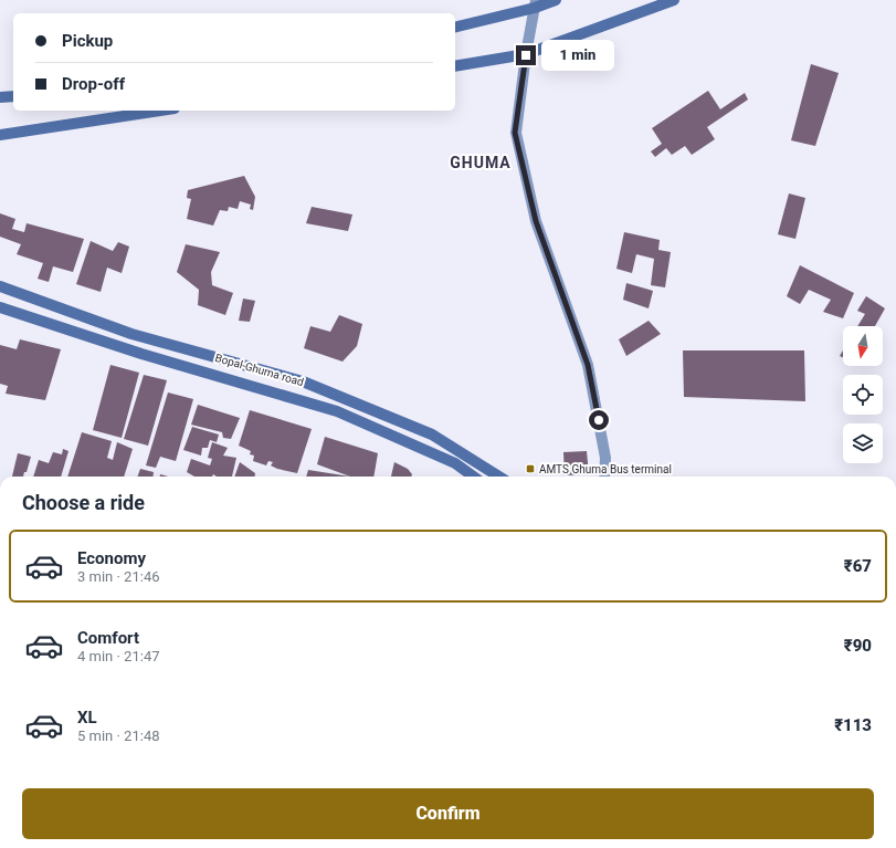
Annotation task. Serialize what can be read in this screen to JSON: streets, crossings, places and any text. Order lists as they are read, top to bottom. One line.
{"streets":{"street":["Bopal-Ghuma road"]},"districts":["GHUMA"],"places":{"transit":["AMTS Ghuma Bus terminal"]},"north":"bottom","page":{"banner":["Pickup","Drop-off"],"bubble":"1 min","heading":"Choose a ride","list":[{"name":"Economy","note":"3 min · 21:46","value":"₹67"},{"name":"Comfort","note":"4 min · 21:47","value":"₹90"},{"name":"XL","note":"5 min · 21:48","value":"₹113"}],"buttons":"Confirm"}}
